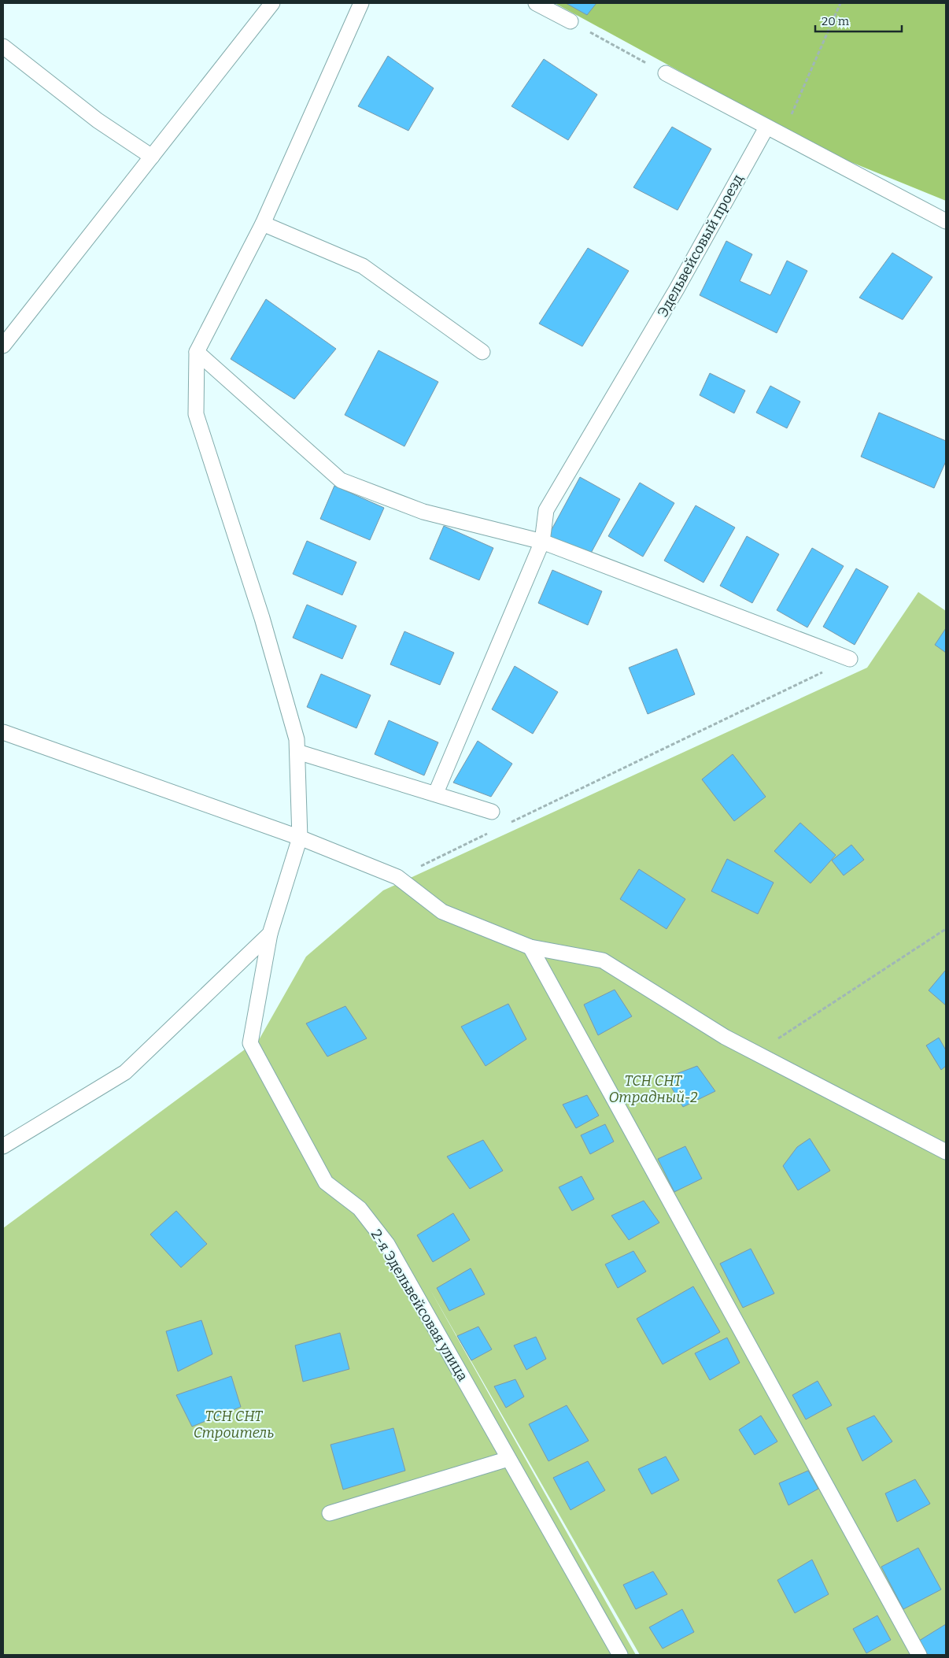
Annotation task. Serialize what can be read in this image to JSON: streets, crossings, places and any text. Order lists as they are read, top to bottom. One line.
{"streets":{"lane":["Эдельвейсовый проезд","2-я Эдельвейсовая улица"]},"parks":["ТСН СНТ Отрадный-2","ТСН СНТ Строитель"],"scale_bar":"20 m"}
